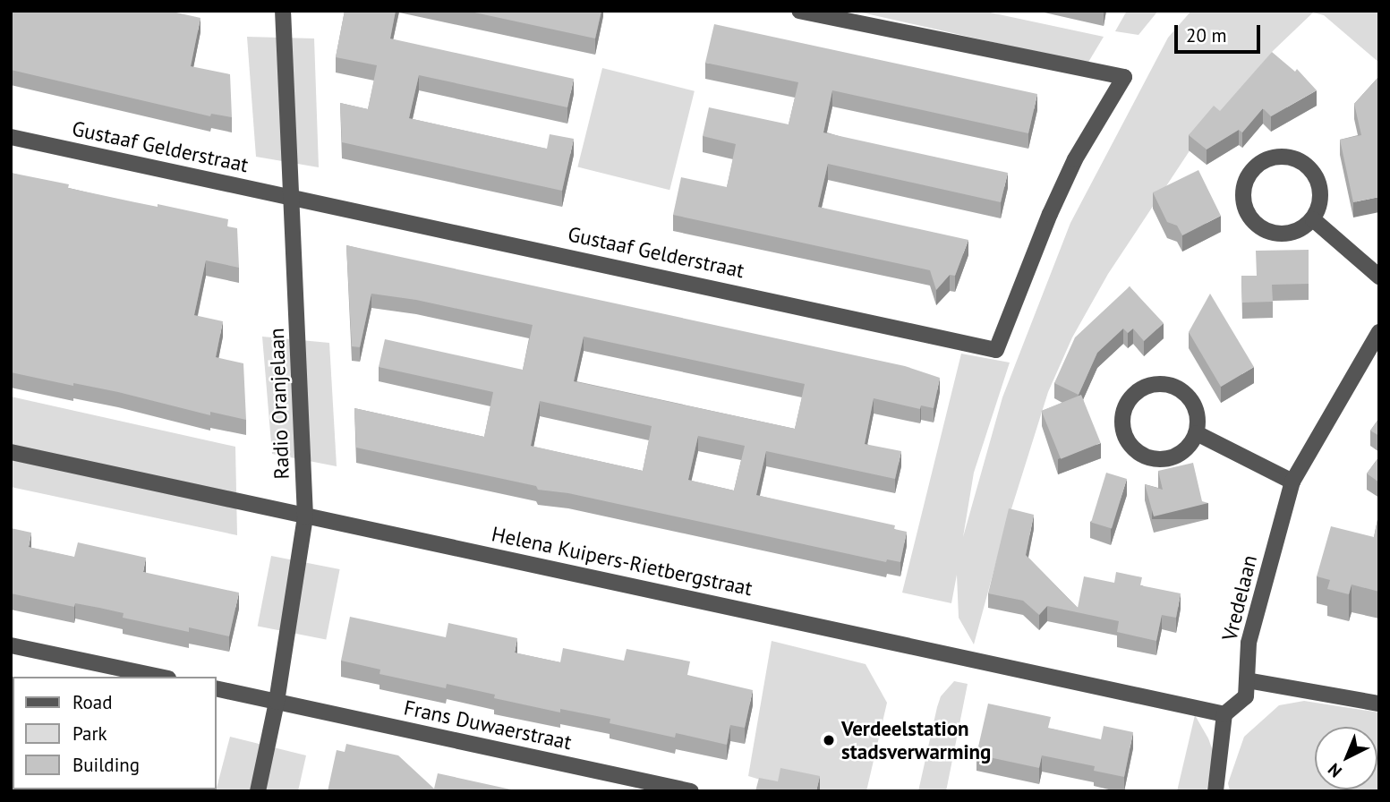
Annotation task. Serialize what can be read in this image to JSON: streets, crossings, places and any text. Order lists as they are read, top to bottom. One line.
{"streets":{"street":["Gustaaf Gelderstraat","Radio Oranjelaan","Helena Kuipers-Rietbergstraat","Vredelaan","Frans Duwaerstraat"]},"crossings":[["Gustaaf Gelderstraat","Radio Oranjelaan"],["Radio Oranjelaan","Helena Kuipers-Rietbergstraat"],["Radio Oranjelaan","Frans Duwaerstraat"],["Helena Kuipers-Rietbergstraat","Vredelaan"]],"places":["Verdeelstation stadsverwarming"],"legend":["Road","Park","Building"],"scale_bar":"20 m","north":"bottom left"}
